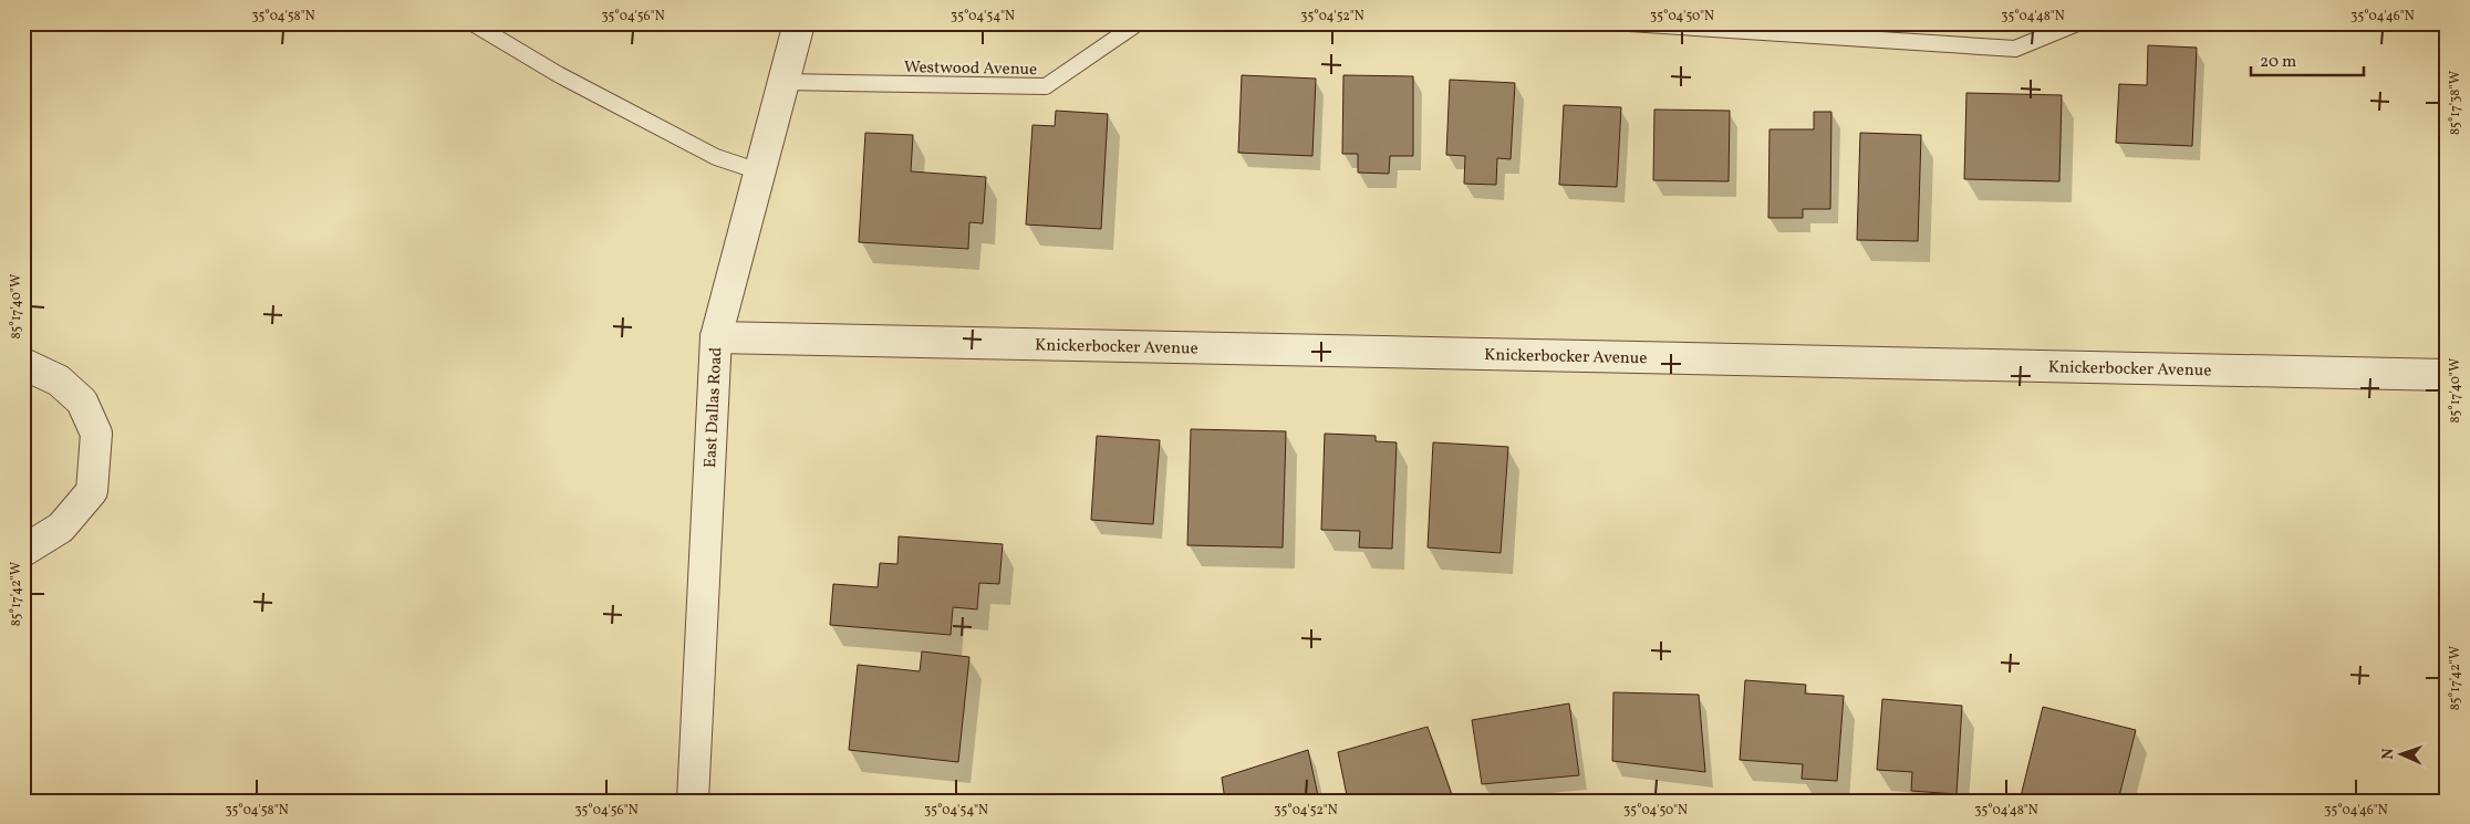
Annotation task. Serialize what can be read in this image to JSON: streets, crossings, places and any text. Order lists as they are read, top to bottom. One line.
{"streets":{"street":["Knickerbocker Avenue","East Dallas Road"],"lane":["Westwood Avenue"]},"crossings":[["Westwood Avenue","East Dallas Road"],["Knickerbocker Avenue","East Dallas Road"]],"scale_bar":"20 m","north":"left","coordinates":["35°04'58\"N","35°04'56\"N","35°04'54\"N","35°04'52\"N","35°04'50\"N","35°04'48\"N","35°04'46\"N","85°17'38\"W","85°17'40\"W","85°17'42\"W"]}
